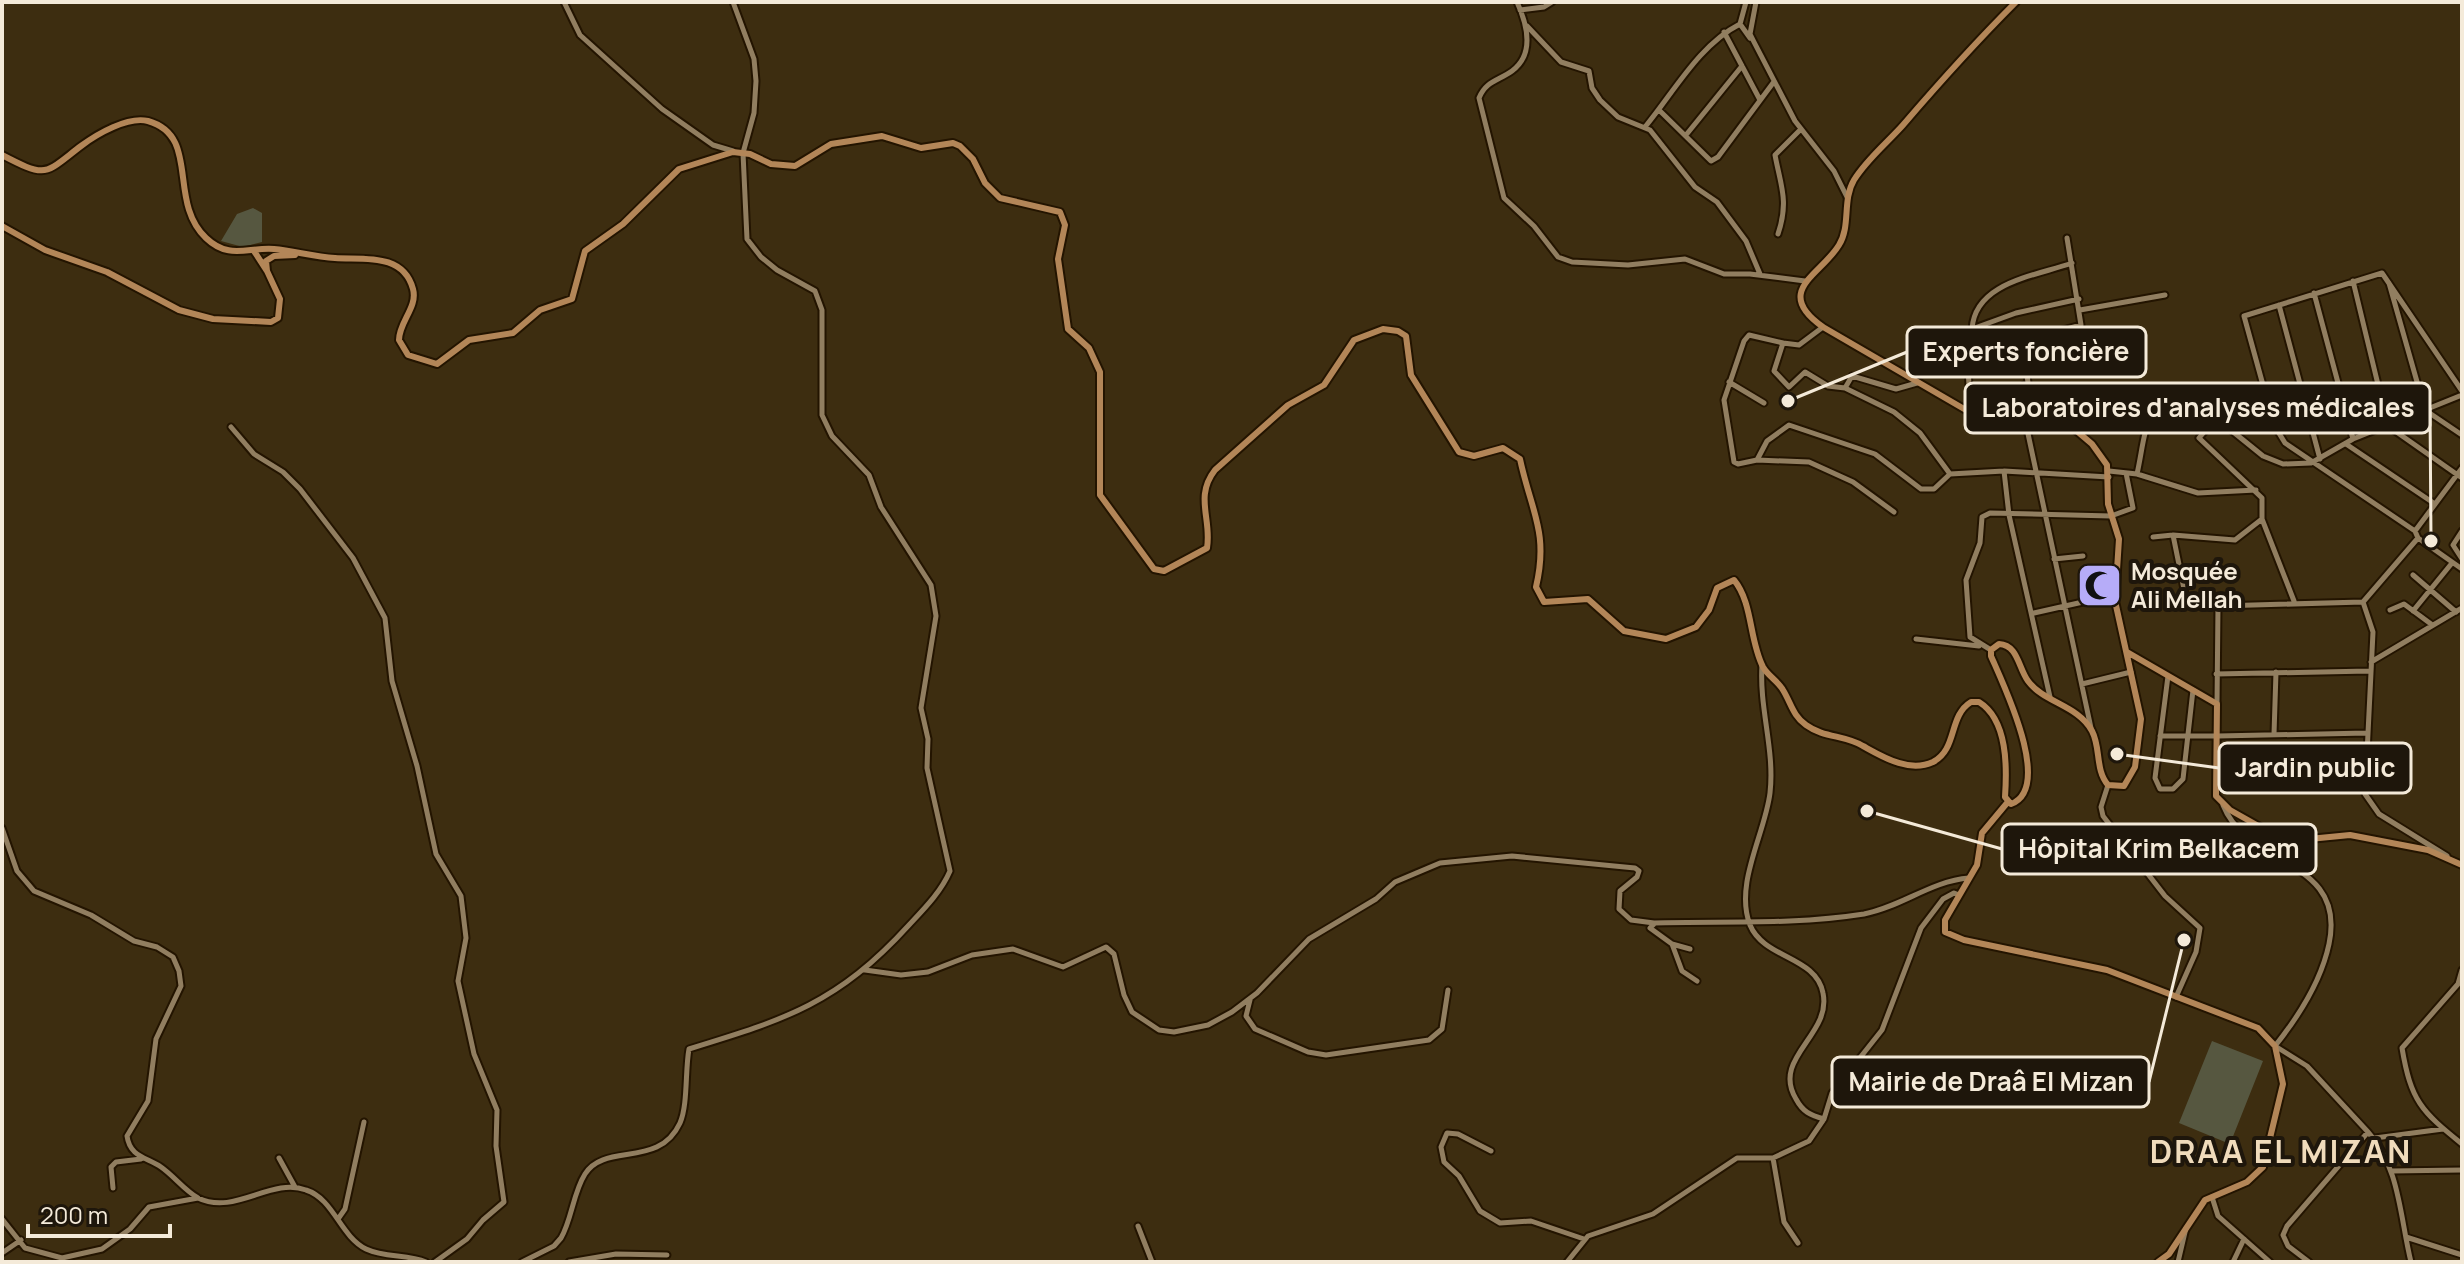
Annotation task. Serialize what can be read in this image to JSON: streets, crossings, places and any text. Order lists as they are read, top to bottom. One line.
{"districts":["DRAA EL MIZAN"],"places":{"other":["Experts foncière","Laboratoires d'analyses médicales","Jardin public","Hôpital Krim Belkacem","Mairie de Draâ El Mizan"],"mosque":["Mosquée Ali Mellah"]},"scale_bar":"200 m"}
